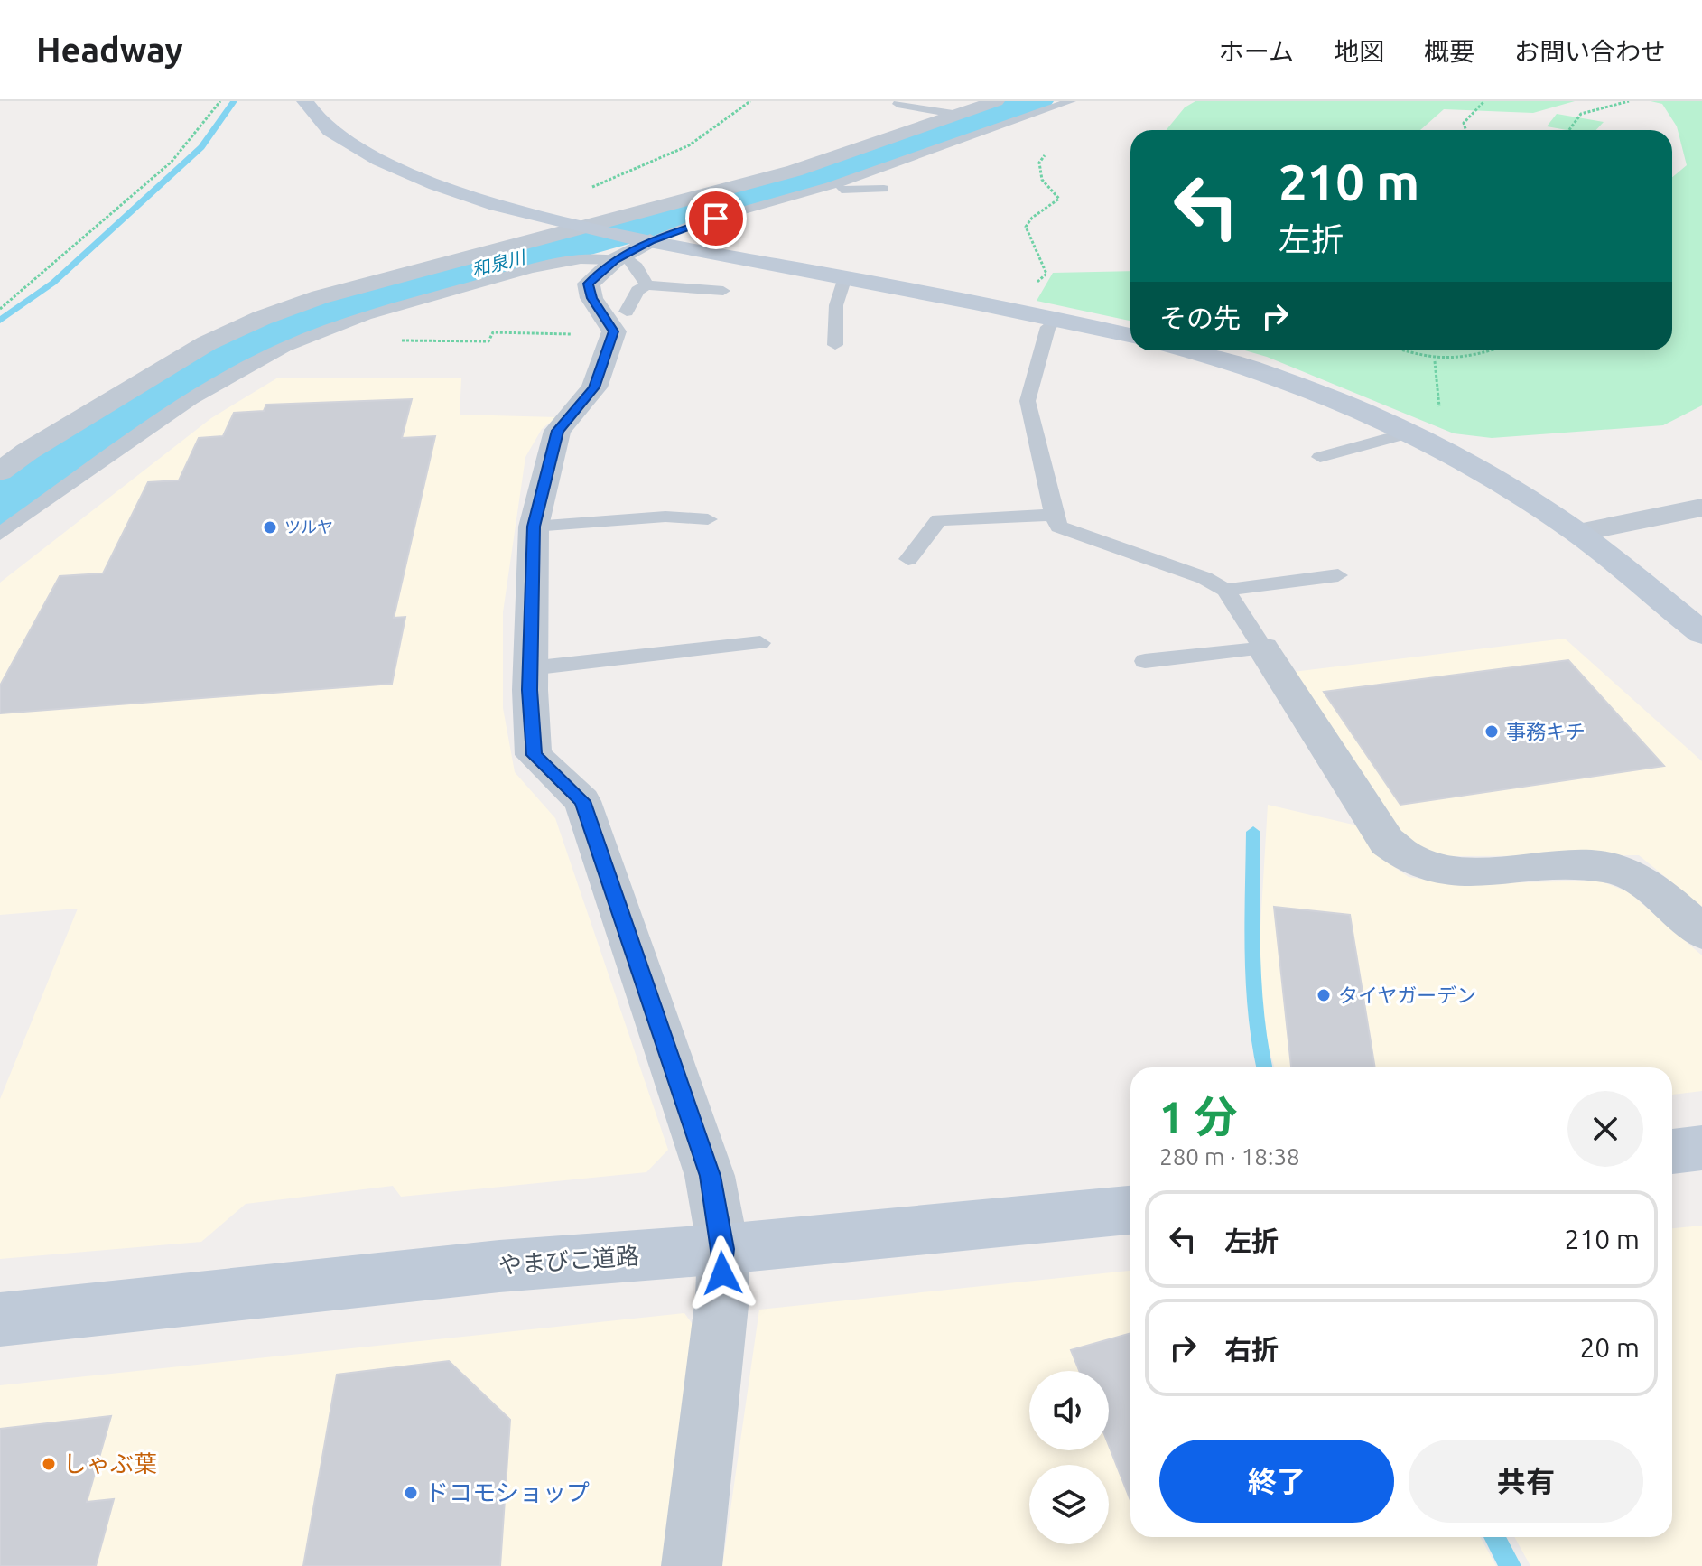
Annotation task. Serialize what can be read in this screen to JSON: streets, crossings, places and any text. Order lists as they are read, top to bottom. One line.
{"streets":{"street":["やまびこ道路"]},"water":["和泉川"],"places":["ツルヤ","事務キチ","タイヤガーデン","しゃぶ葉","ドコモショップ"],"page":{"header":"Headway","nav":["ホーム","地図","概要","お問い合わせ"],"turn":["210 m","左折"],"then":"その先","heading":["1 分","280 m · 18:38"],"list":[{"name":"左折","value":"210 m"},{"name":"右折","value":"20 m"}],"buttons":["終了","共有"]}}
